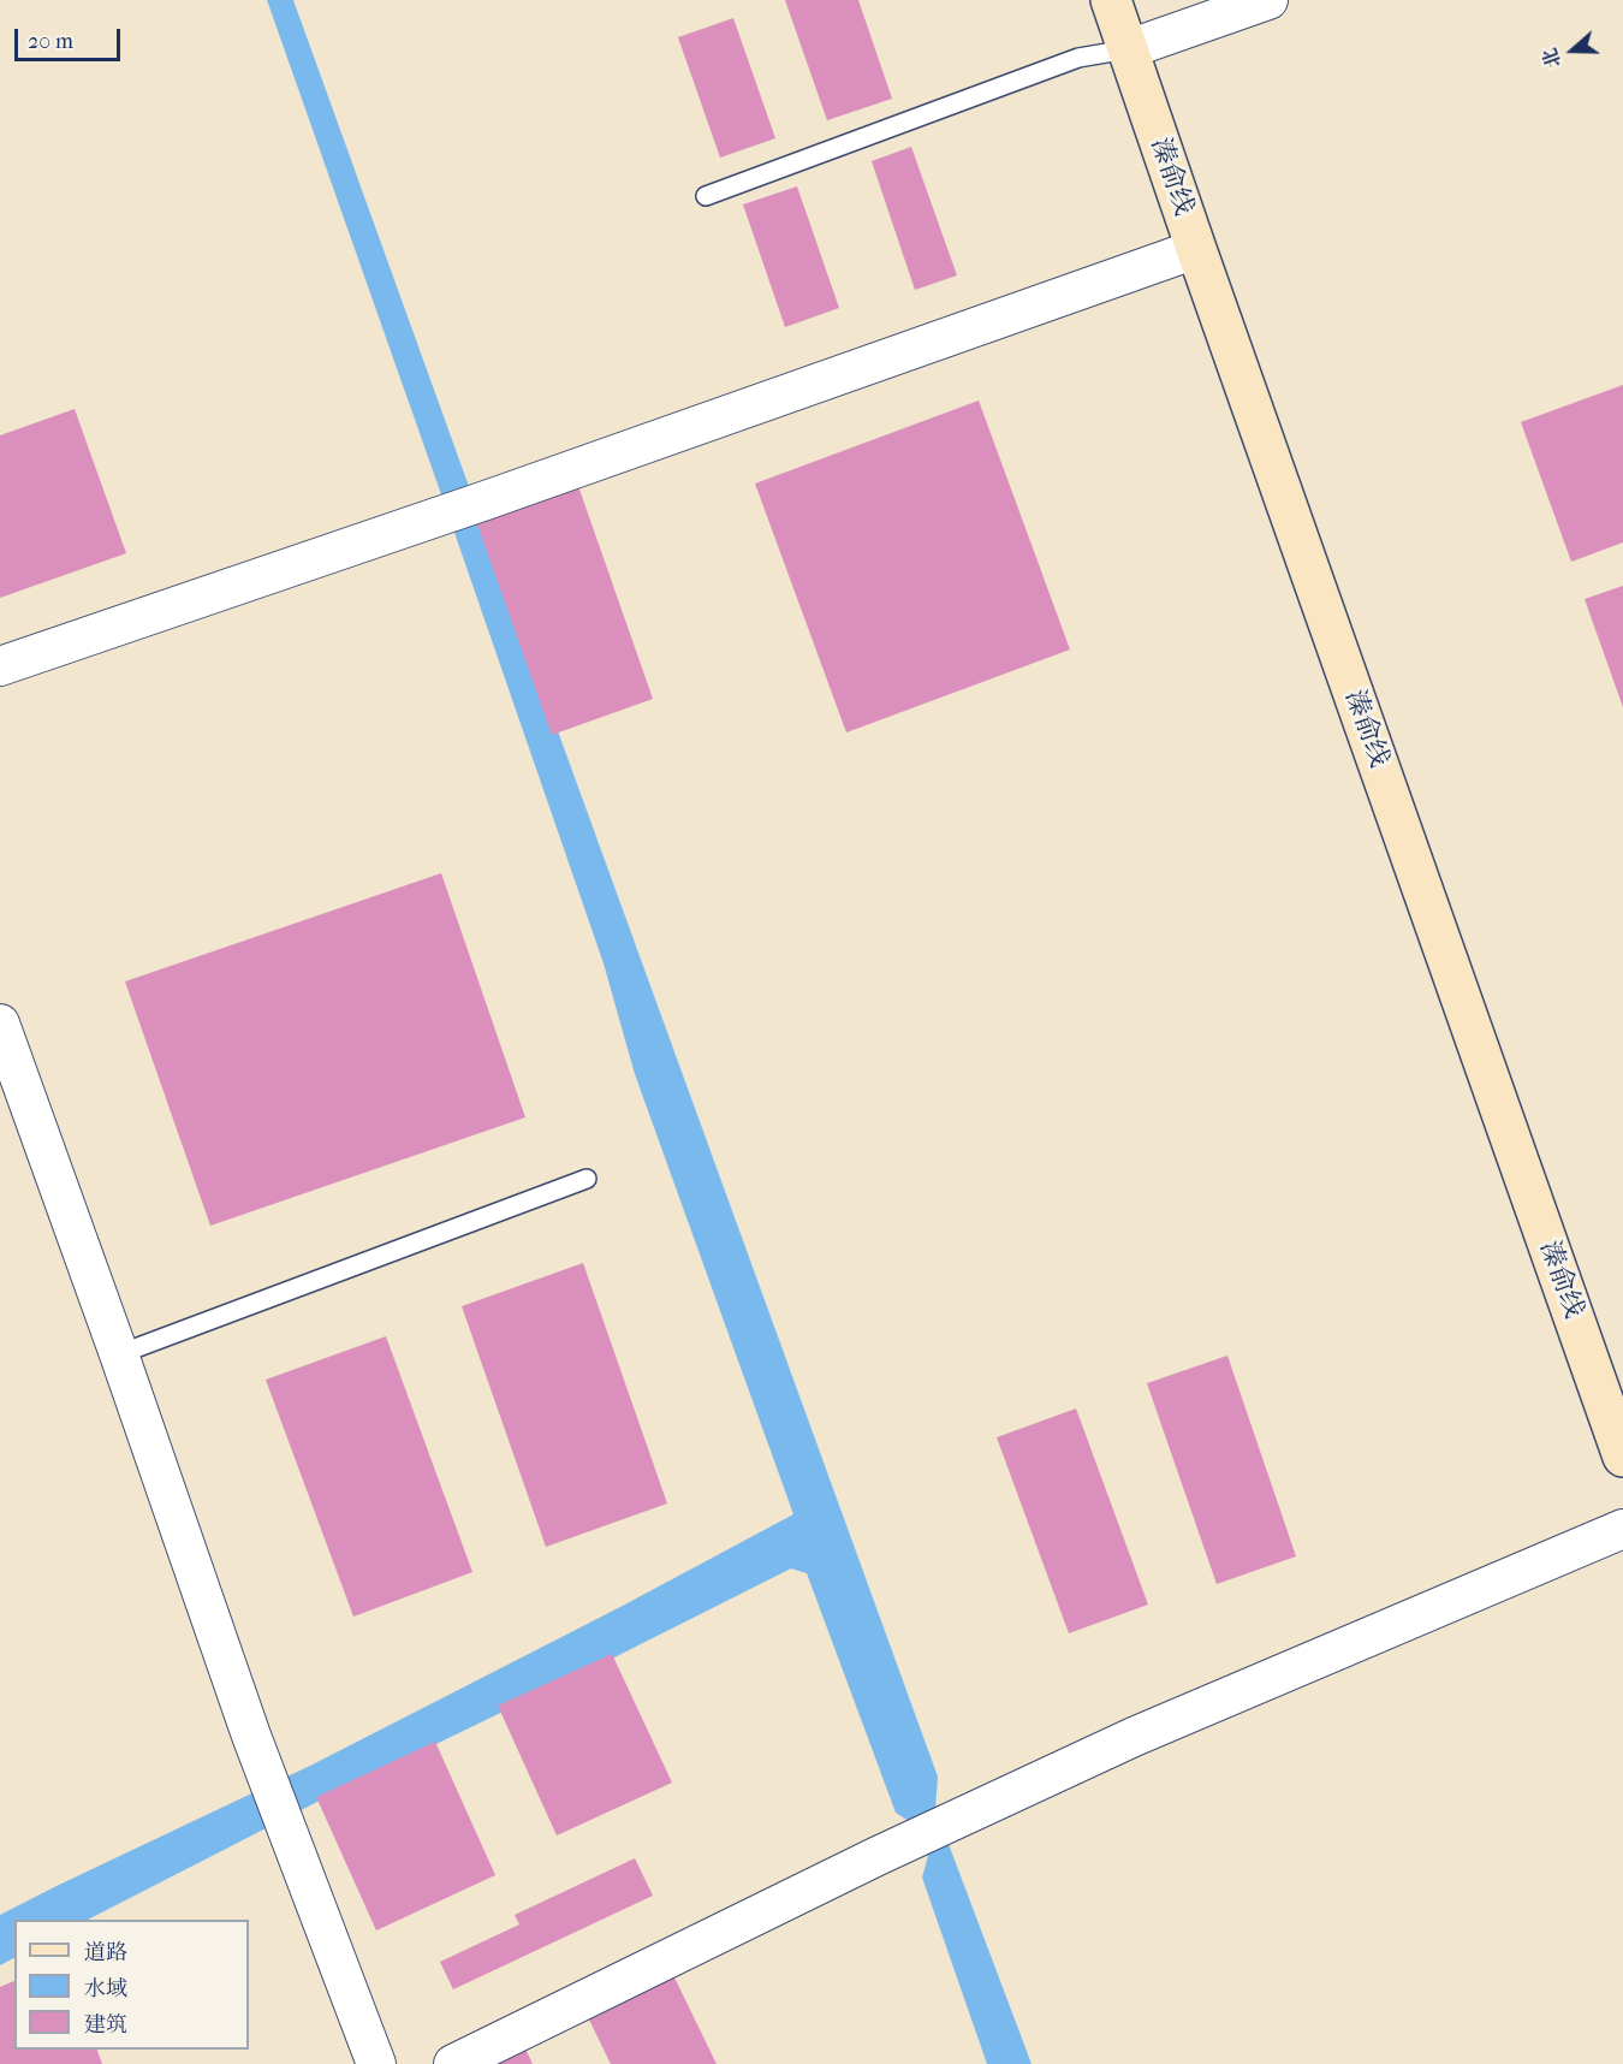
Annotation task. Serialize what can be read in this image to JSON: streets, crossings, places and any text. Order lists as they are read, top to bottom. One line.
{"streets":{"main road":["溱俞线"]},"legend":["道路","水域","建筑"],"scale_bar":"20 m","north":"left"}
